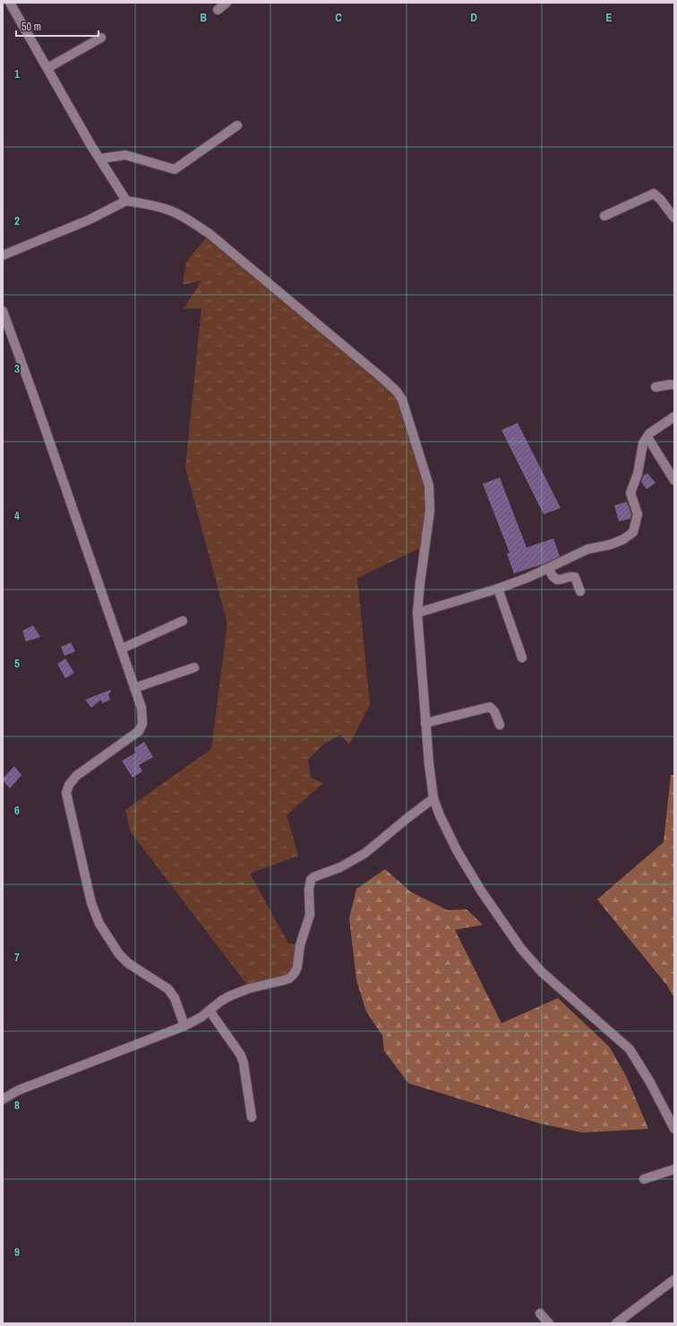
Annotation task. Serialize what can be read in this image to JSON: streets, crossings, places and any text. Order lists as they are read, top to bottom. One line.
{"scale_bar":"50 m","grid":{"columns":["B","C","D","E"],"rows":["1","2","3","4","5","6","7","8","9"]}}
